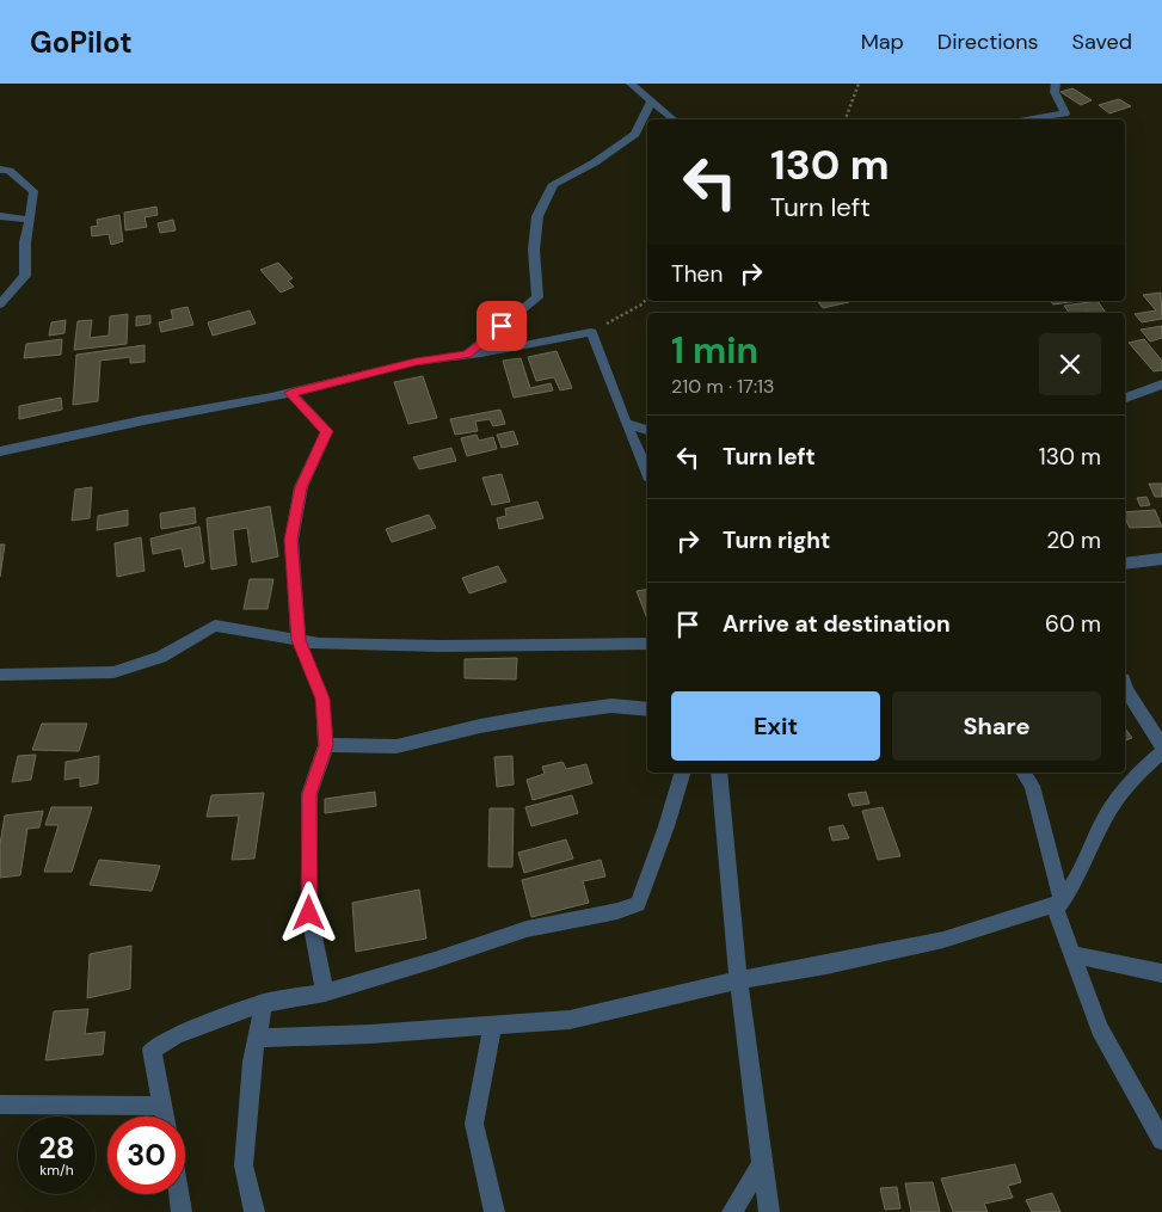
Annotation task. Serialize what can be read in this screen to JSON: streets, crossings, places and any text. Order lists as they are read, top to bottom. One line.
{"page":{"header":"GoPilot","nav":["Map","Directions","Saved"],"turn":["130 m","Turn left"],"then":"Then","heading":["1 min","210 m · 17:13"],"list":[{"name":"Turn left","value":"130 m"},{"name":"Turn right","value":"20 m"},{"name":"Arrive at destination","value":"60 m"}],"buttons":["Exit","Share"],"speed":"28 km/h","limit":"30"}}
